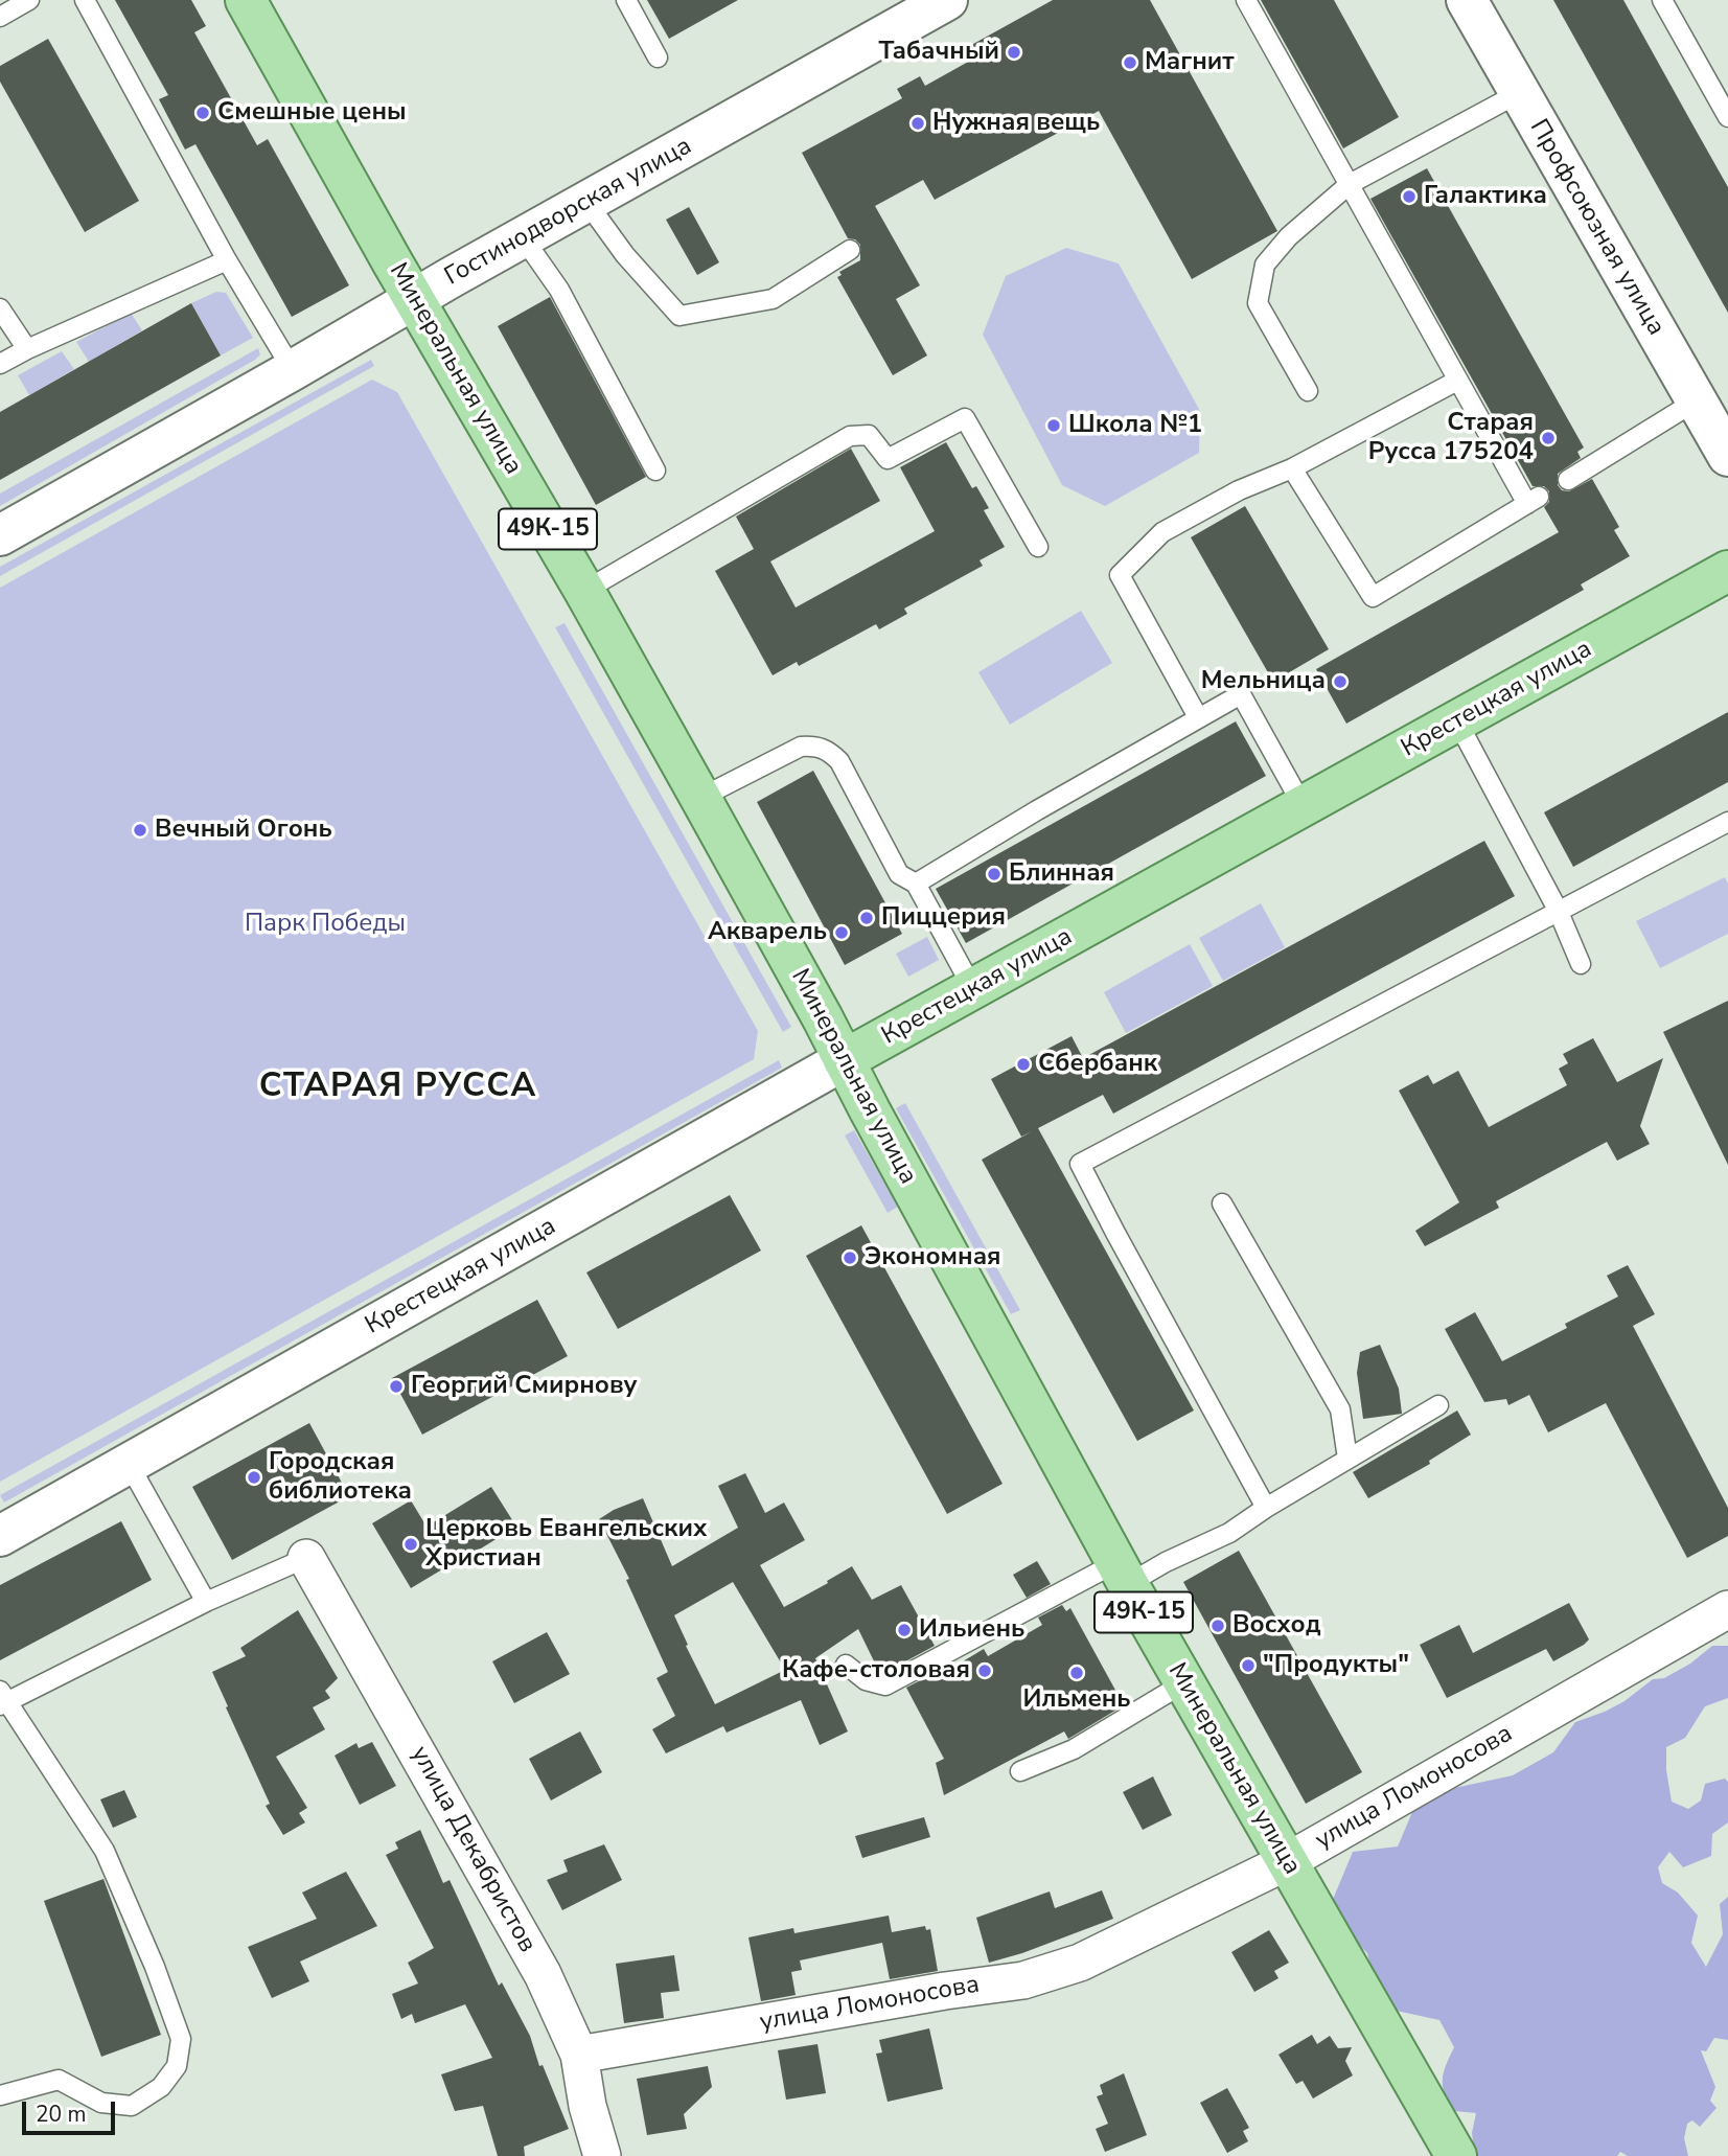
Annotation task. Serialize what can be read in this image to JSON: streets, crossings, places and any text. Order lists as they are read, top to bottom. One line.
{"streets":{"main road":["Минеральная улица","49К-15","Крестецкая улица"],"street":["Гостинодворская улица","Профсоюзная улица","улица Ломоносова","улица Декабристов"]},"crossings":[["Гостинодворская улица","Минеральная улица"],["Минеральная улица","Крестецкая улица"],["Минеральная улица","улица Ломоносова"],["улица Ломоносова","улица Декабристов"]],"districts":["СТАРАЯ РУССА"],"parks":["Парк Победы"],"places":["Табачный","Магнит","Смешные цены","Нужная вещь","Галактика","Школа №1","Старая Русса 175204","Мельница","Вечный Огонь","Блинная","Пиццерия","Акварель","Сбербанк","Экономная","Георгий Смирнову","Городская библиотека","Церковь Евангельских Христиан","Восход","Ильиень","\"Продукты\"","Кафе-столовая","Ильмень"],"scale_bar":"20 m"}
